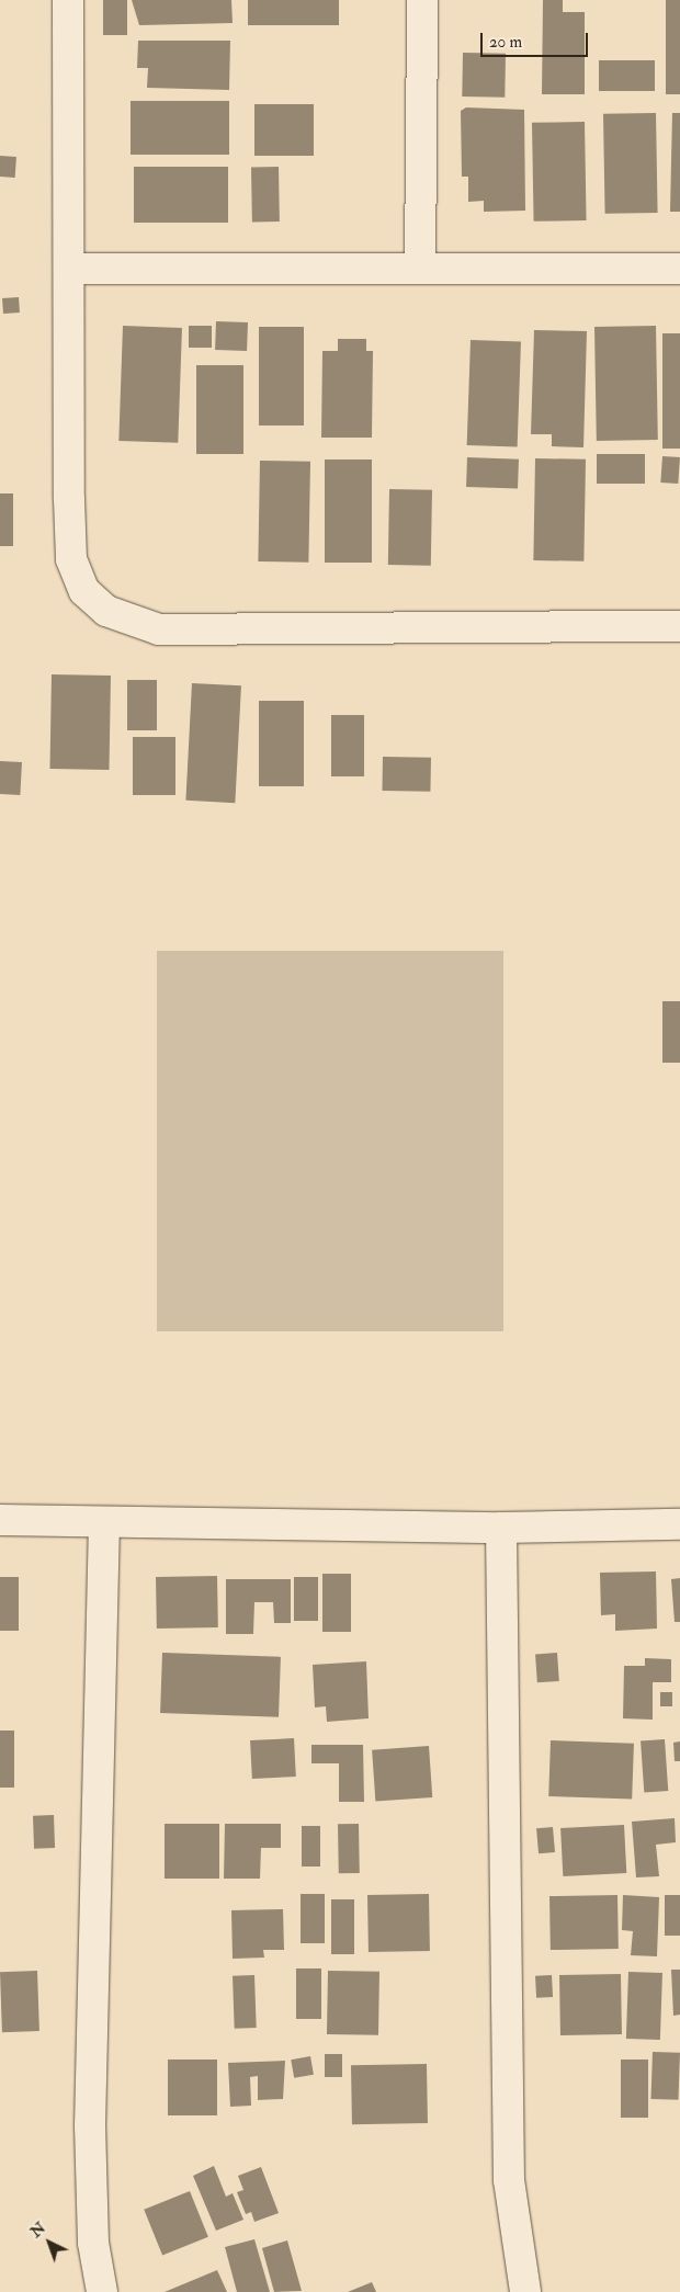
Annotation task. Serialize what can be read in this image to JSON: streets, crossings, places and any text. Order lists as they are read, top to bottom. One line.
{"scale_bar":"20 m","north":"top left"}
